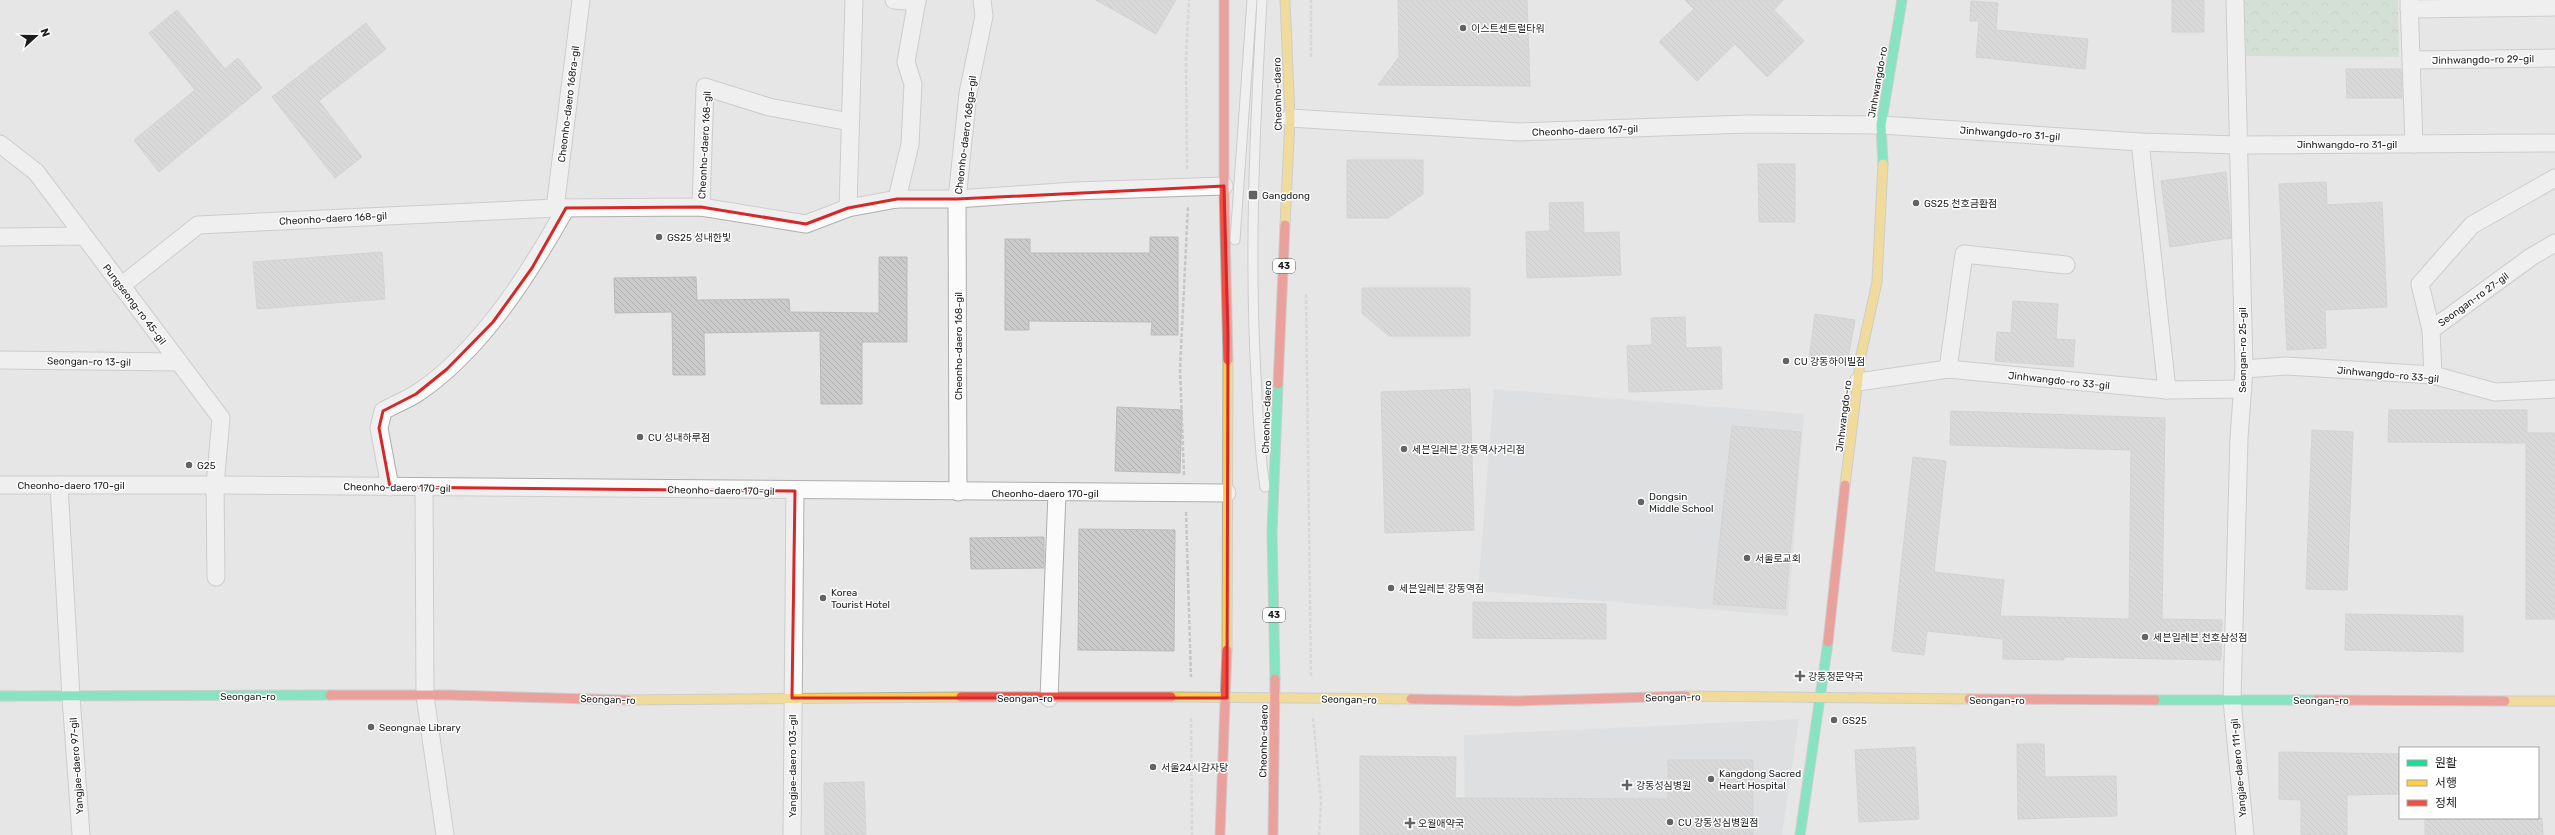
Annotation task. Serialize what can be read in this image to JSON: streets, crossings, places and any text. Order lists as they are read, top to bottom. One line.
{"streets":{"main road":["Jinhwangdo-ro","Cheonho-daero","43","Seongan-ro"],"street":["Jinhwangdo-ro 29-gil","Cheonho-daero 168ra-gil","Cheonho-daero 167-gil","Jinhwangdo-ro 31-gil","Cheonho-daero 168ga-gil","Cheonho-daero 168-gil","Seongan-ro 27-gil","Pungseong-ro 45-gil","Seongan-ro 25-gil","Seongan-ro 13-gil","Jinhwangdo-ro 33-gil","Cheonho-daero 170-gil","Yangjae-daero 97-gil","Yangjae-daero 103-gil","Yangjae-daero 111-gil"]},"crossings":[["Jinhwangdo-ro","Cheonho-daero 167-gil"],["Jinhwangdo-ro","Jinhwangdo-ro 31-gil"],["Jinhwangdo-ro","Jinhwangdo-ro 33-gil"],["Jinhwangdo-ro","Seongan-ro"],["Cheonho-daero","Cheonho-daero 167-gil"],["Cheonho-daero","Seongan-ro"],["Cheonho-daero 168ra-gil","Cheonho-daero 168-gil"],["Cheonho-daero 167-gil","Jinhwangdo-ro 31-gil"],["Jinhwangdo-ro 31-gil","Seongan-ro 25-gil"],["Cheonho-daero 168ga-gil","Cheonho-daero 168-gil"],["Cheonho-daero 168-gil","Pungseong-ro 45-gil"],["Cheonho-daero 168-gil","Cheonho-daero 170-gil"],["Seongan-ro 27-gil","Jinhwangdo-ro 33-gil"],["Pungseong-ro 45-gil","Seongan-ro 13-gil"],["Pungseong-ro 45-gil","Cheonho-daero 170-gil"],["Seongan-ro 25-gil","Jinhwangdo-ro 33-gil"],["Seongan-ro 25-gil","Seongan-ro"],["Seongan-ro 25-gil","Yangjae-daero 111-gil"],["Seongan-ro","Yangjae-daero 97-gil"],["Seongan-ro","Yangjae-daero 103-gil"],["Seongan-ro","Yangjae-daero 111-gil"]],"places":{"other":["이스트센트럴타워","GS25 천호금환점","GS25 성내한빛","CU 강동하이빌점","CU 성내하루점","세븐일레븐 강동역사거리점","G25","Dongsin Middle School","서울로교회","세븐일레븐 강동역점","Korea Tourist Hotel","세븐일레븐 천호삼성점","GS25","Seongnae Library","서울24시감자탕","Kangdong Sacred Heart Hospital","CU 강동성심병원점"],"transit":["Gangdong"],"health":["강동정문약국","강동성심병원","오월애약국"]},"legend":["원활","서행","정체"],"north":"right"}
